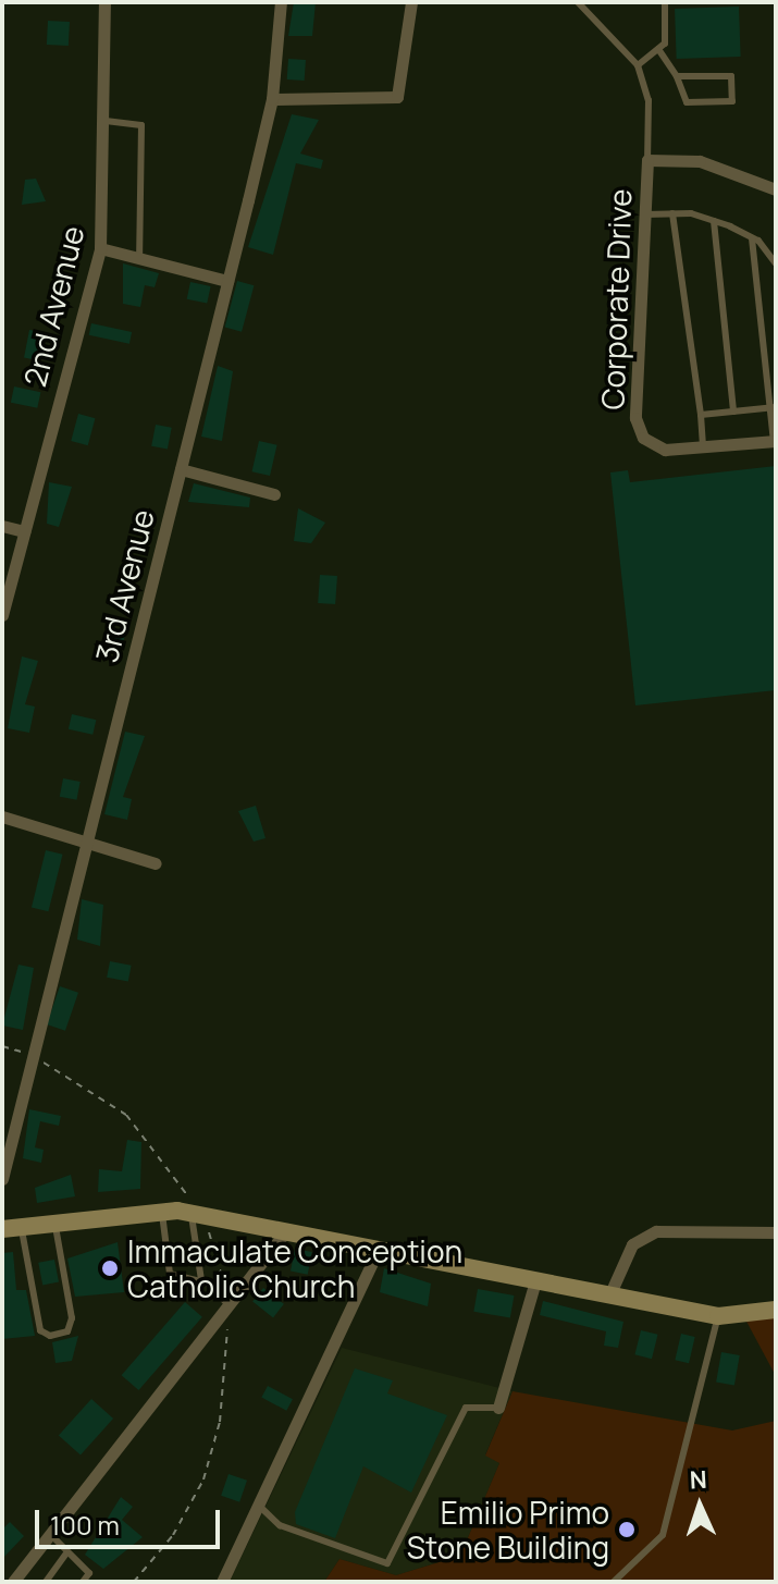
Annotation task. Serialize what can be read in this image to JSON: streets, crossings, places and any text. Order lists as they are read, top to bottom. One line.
{"streets":{"street":["Corporate Drive","2nd Avenue","3rd Avenue"]},"places":["Immaculate Conception Catholic Church","Emilio Primo Stone Building"],"scale_bar":"100 m","north":"top"}
